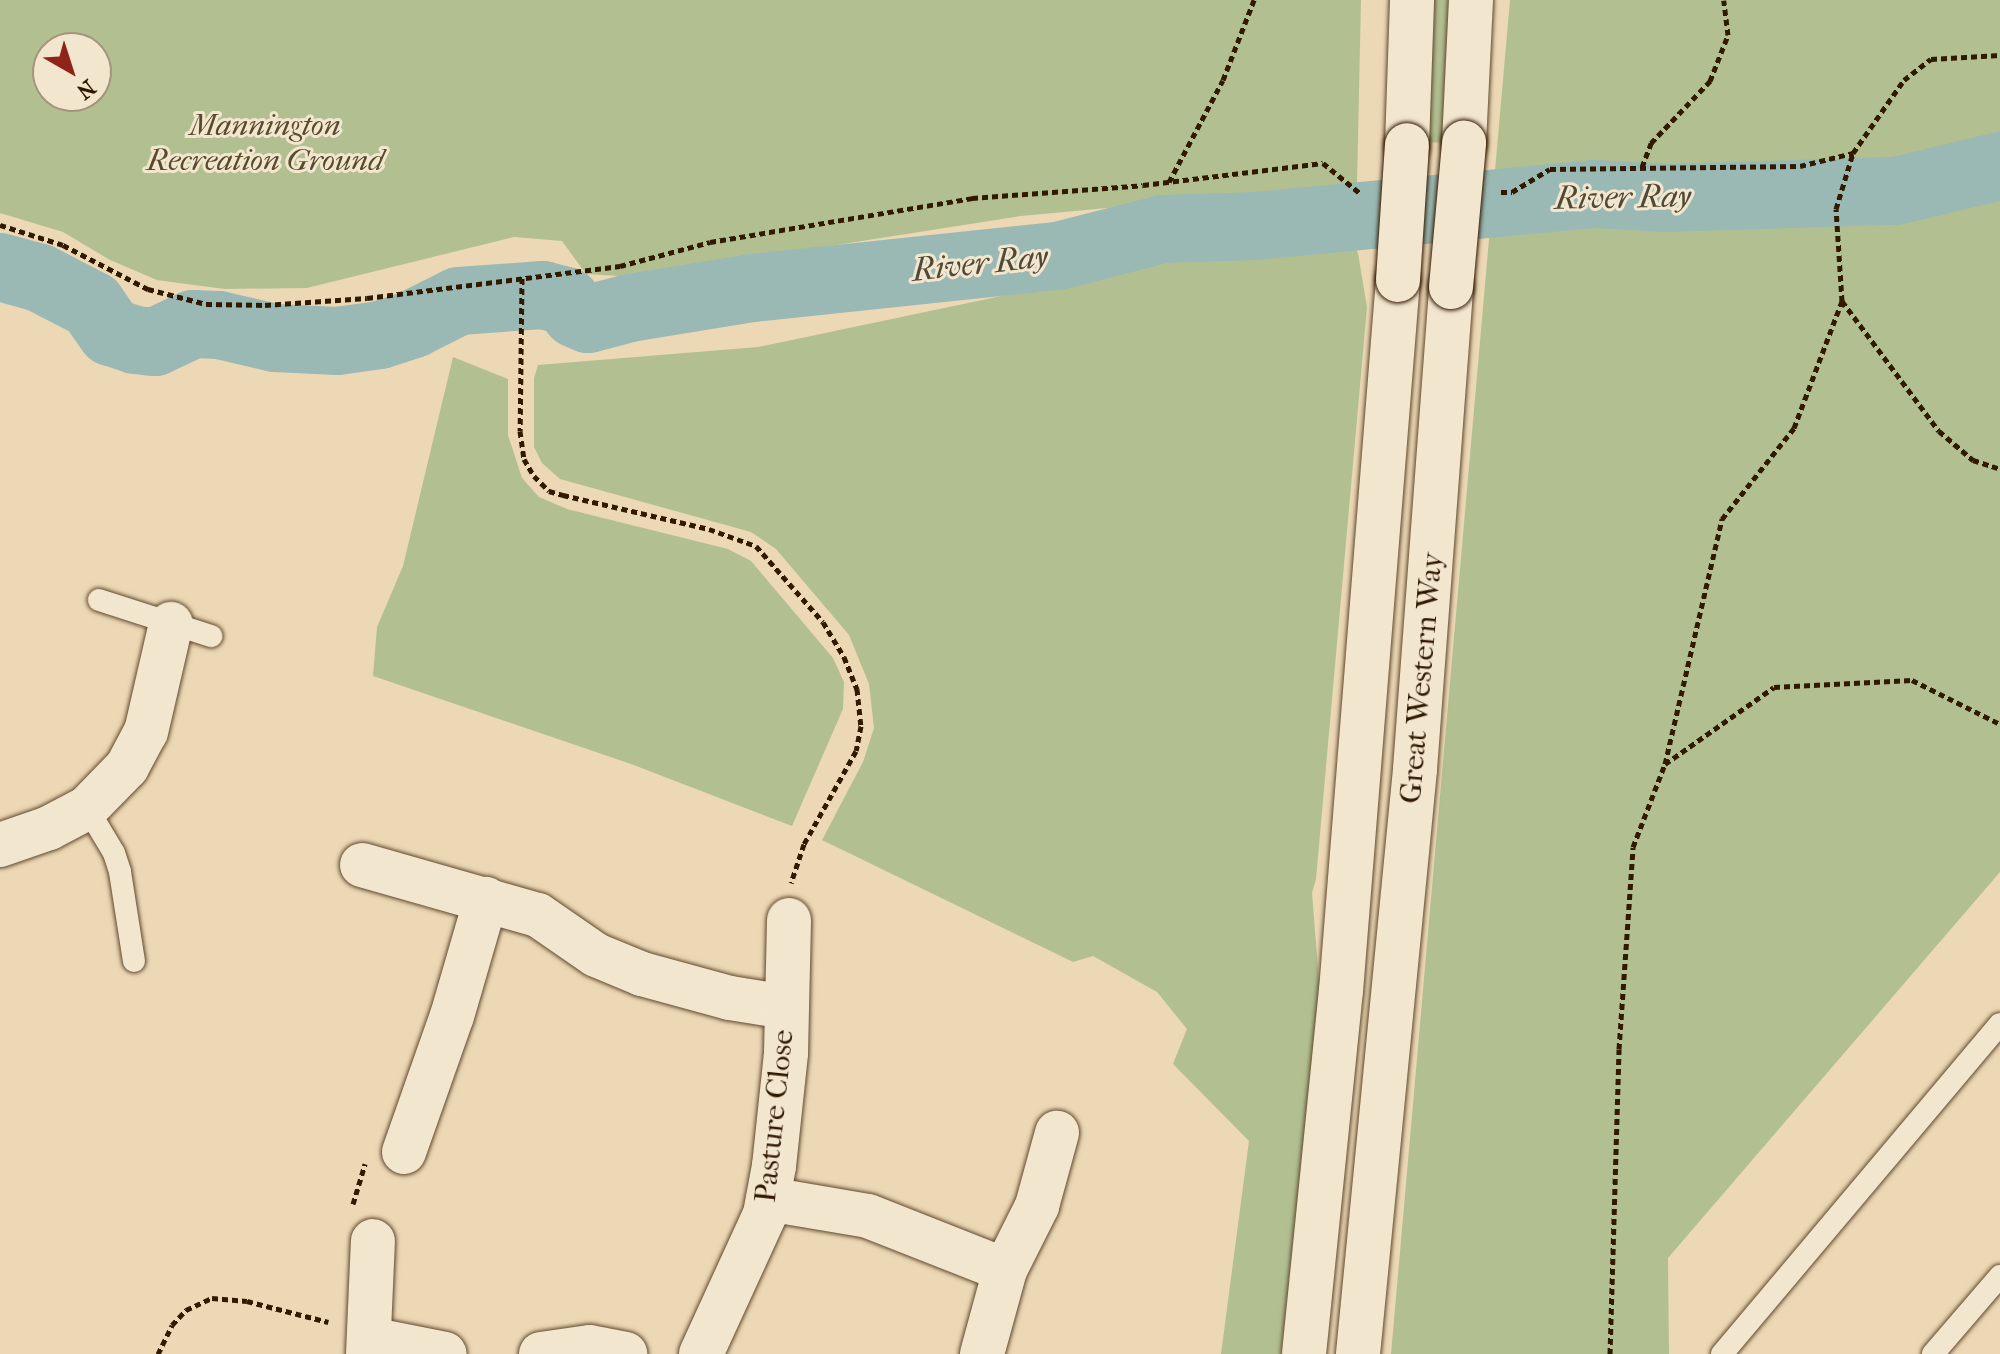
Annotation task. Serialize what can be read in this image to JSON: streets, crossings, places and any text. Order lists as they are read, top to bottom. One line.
{"streets":{"main road":["Great Western Way","Pasture Close"]},"water":["River Ray"],"parks":["Mannington Recreation Ground"],"north":"bottom right"}
